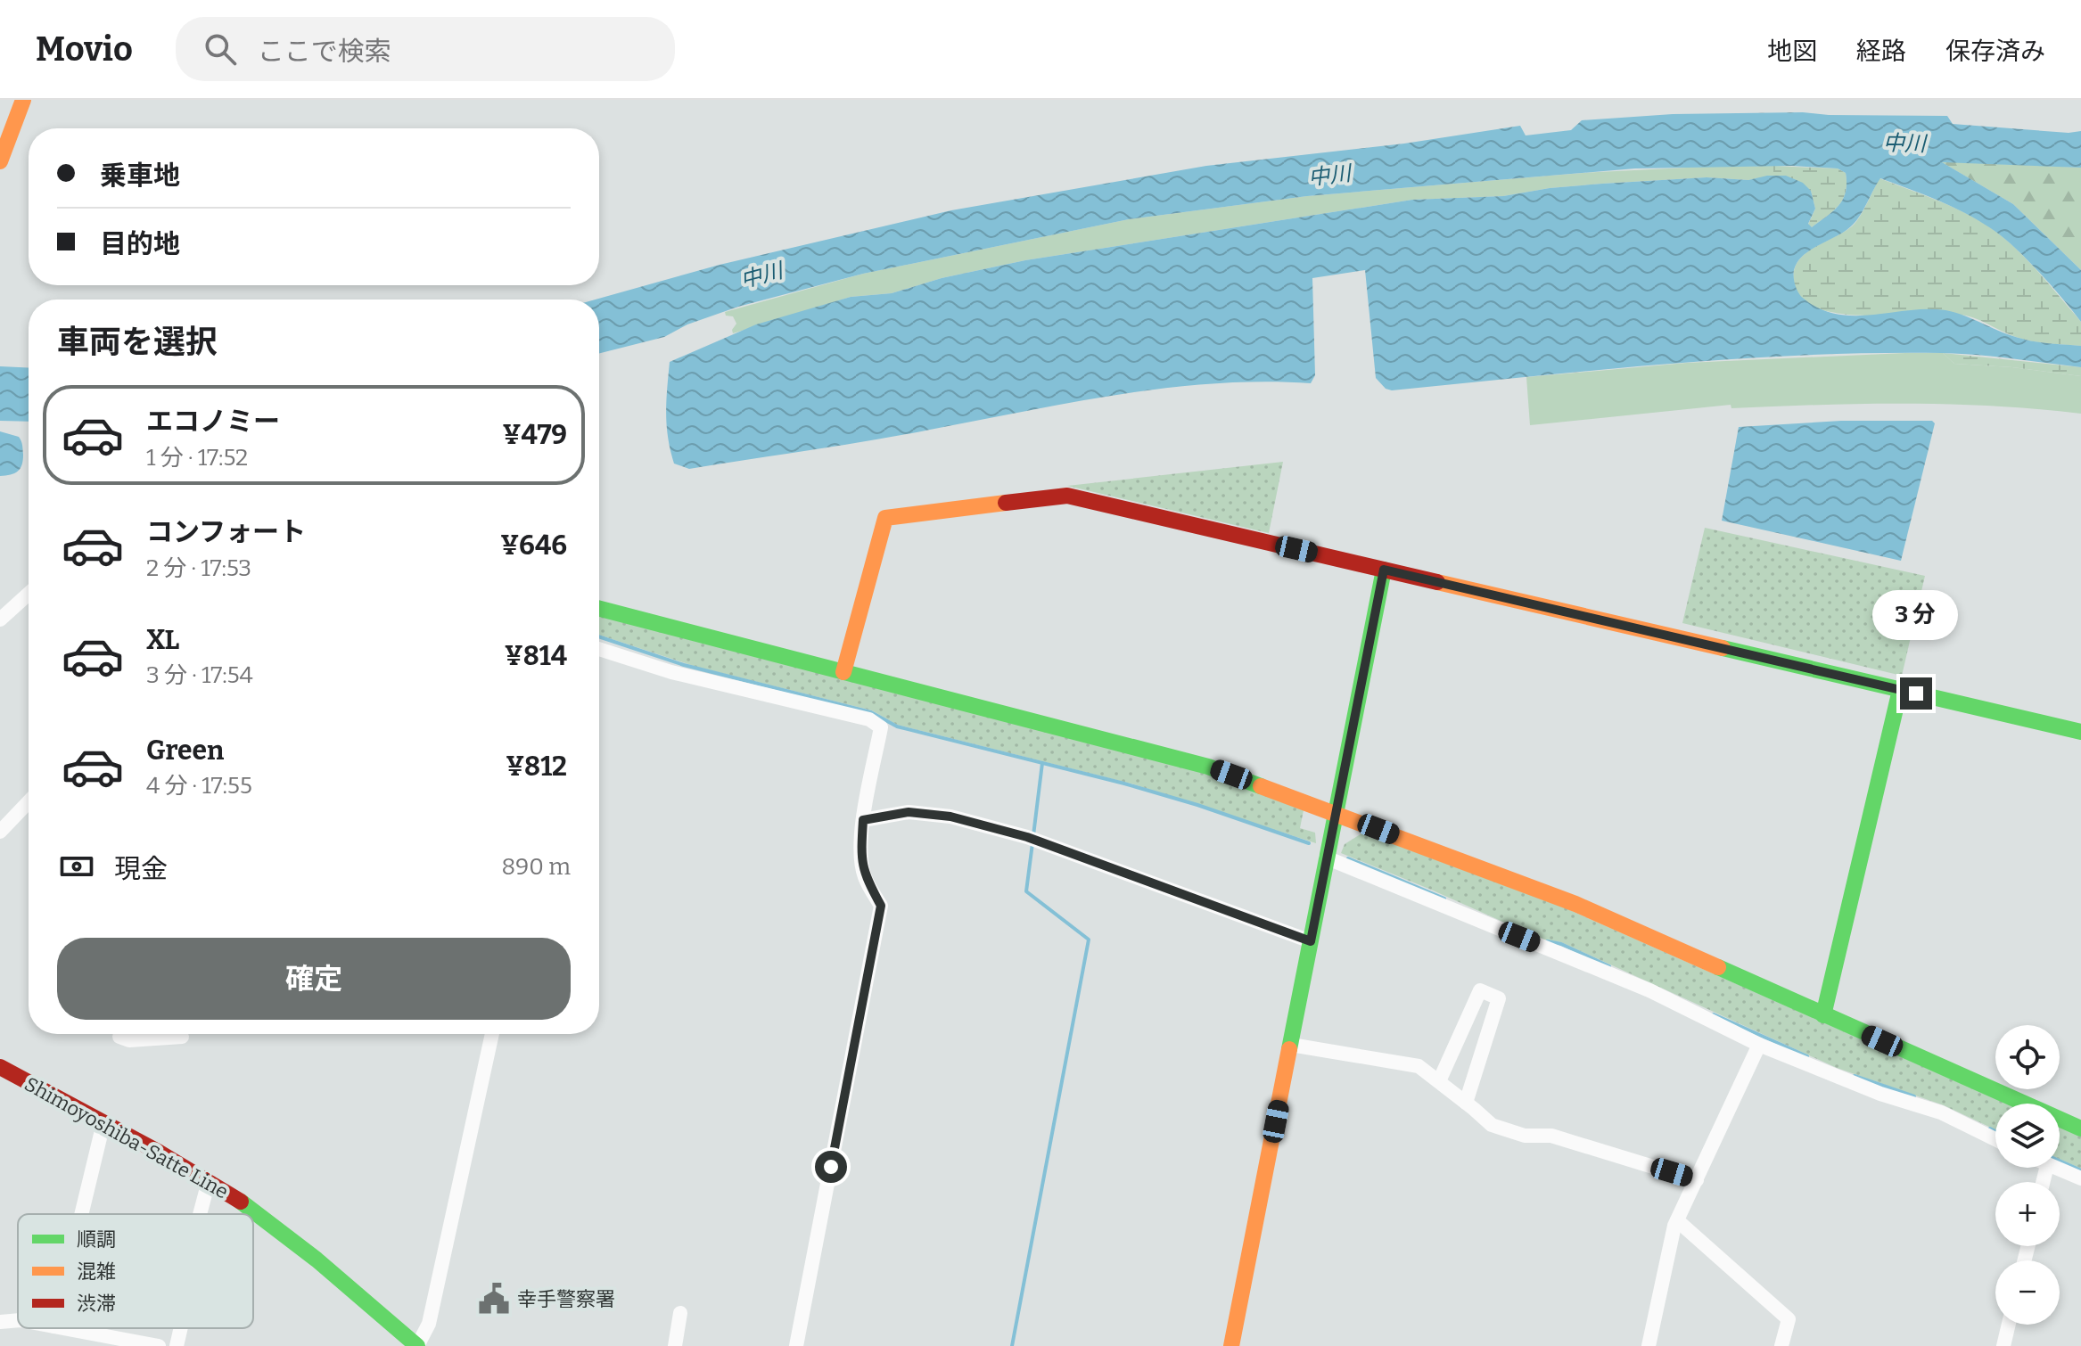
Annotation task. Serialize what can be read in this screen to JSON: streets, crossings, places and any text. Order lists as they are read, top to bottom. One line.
{"streets":{"street":["Shimoyoshiba-Satte Line"]},"water":["中川"],"places":{"public building":["幸手警察署"]},"legend":["順調","混雑","渋滞"],"page":{"header":"Movio","search":"ここで検索","nav":["地図","経路","保存済み"],"banner":["乗車地","目的地"],"heading":"車両を選択","list":[{"name":"エコノミー","note":"1 分 · 17:52","value":"¥479"},{"name":"コンフォート","note":"2 分 · 17:53","value":"¥646"},{"name":"XL","note":"3 分 · 17:54","value":"¥814"},{"name":"Green","note":"4 分 · 17:55","value":"¥812"}],"bubble":"3 分","pay":["現金","890 m"],"buttons":"確定","map_buttons":["+","−"]}}
